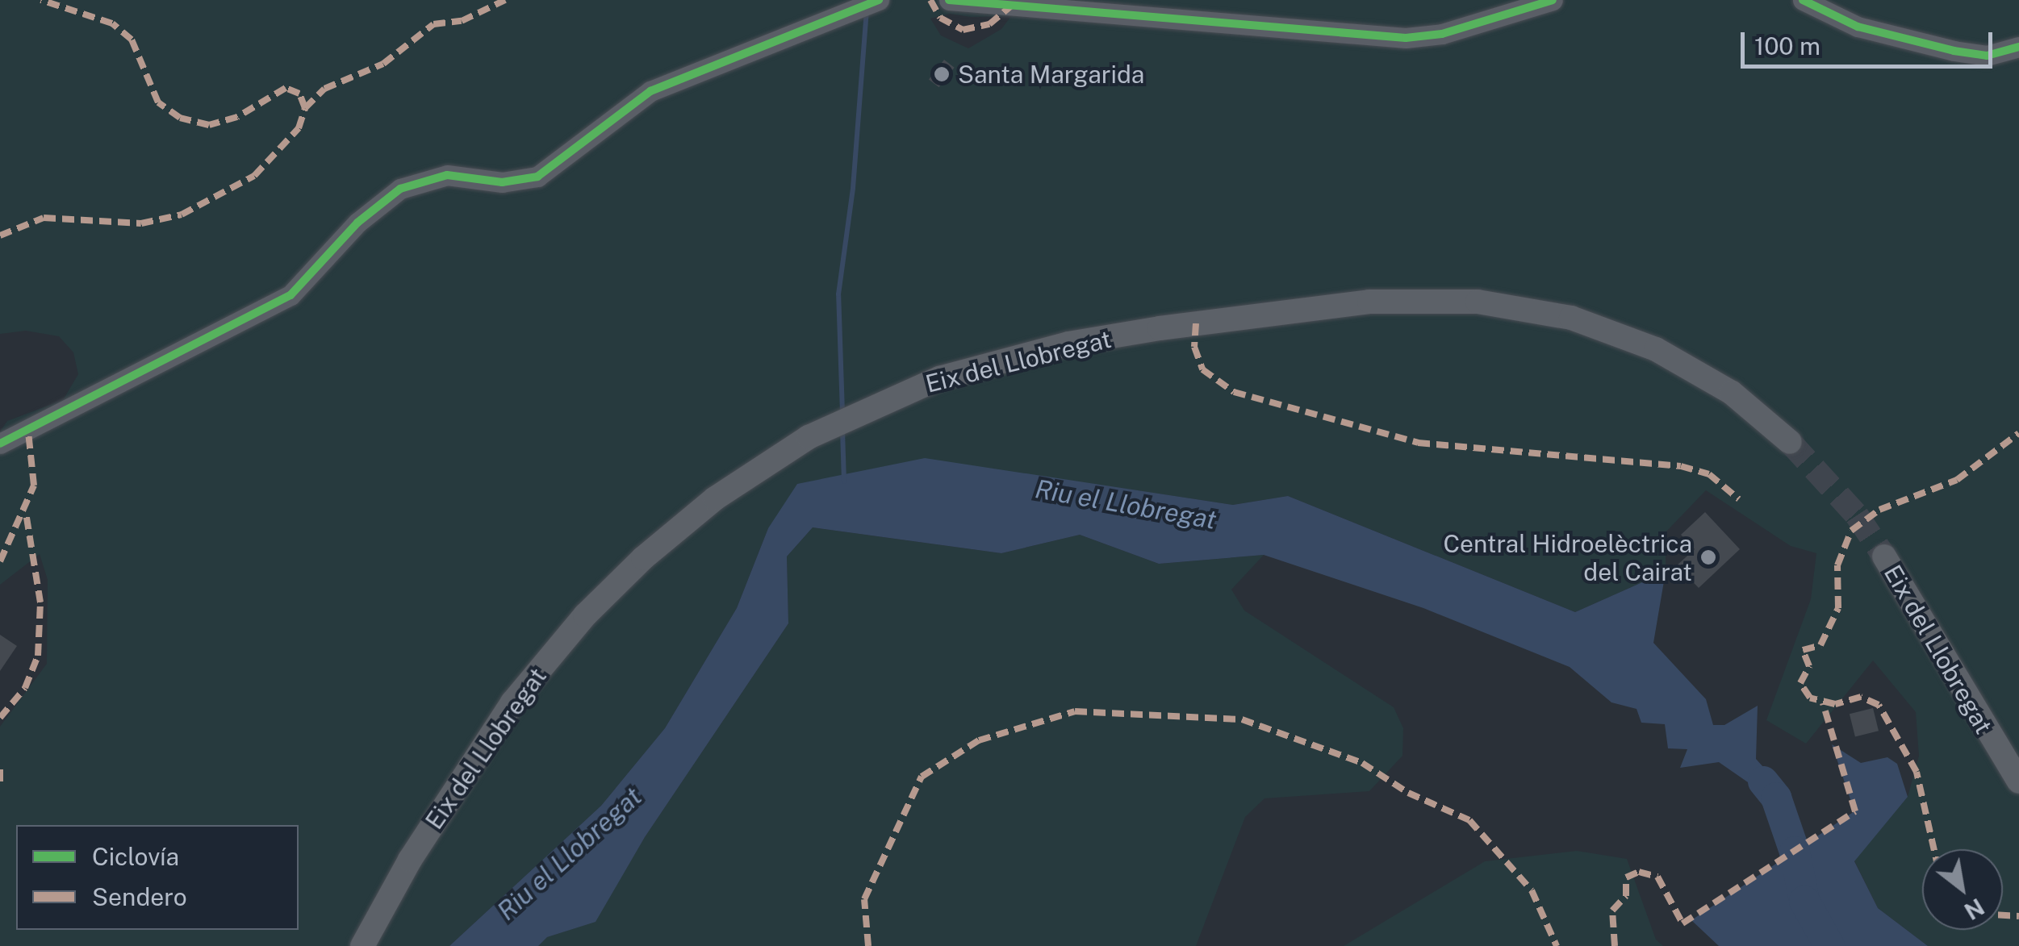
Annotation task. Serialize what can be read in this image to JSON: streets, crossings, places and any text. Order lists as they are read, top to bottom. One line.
{"streets":{"main road":["Eix del Llobregat"]},"water":["Riu el Llobregat"],"places":["Santa Margarida","Central Hidroelèctrica del Cairat"],"legend":["Ciclovía","Sendero"],"scale_bar":"100 m","north":"bottom right"}
